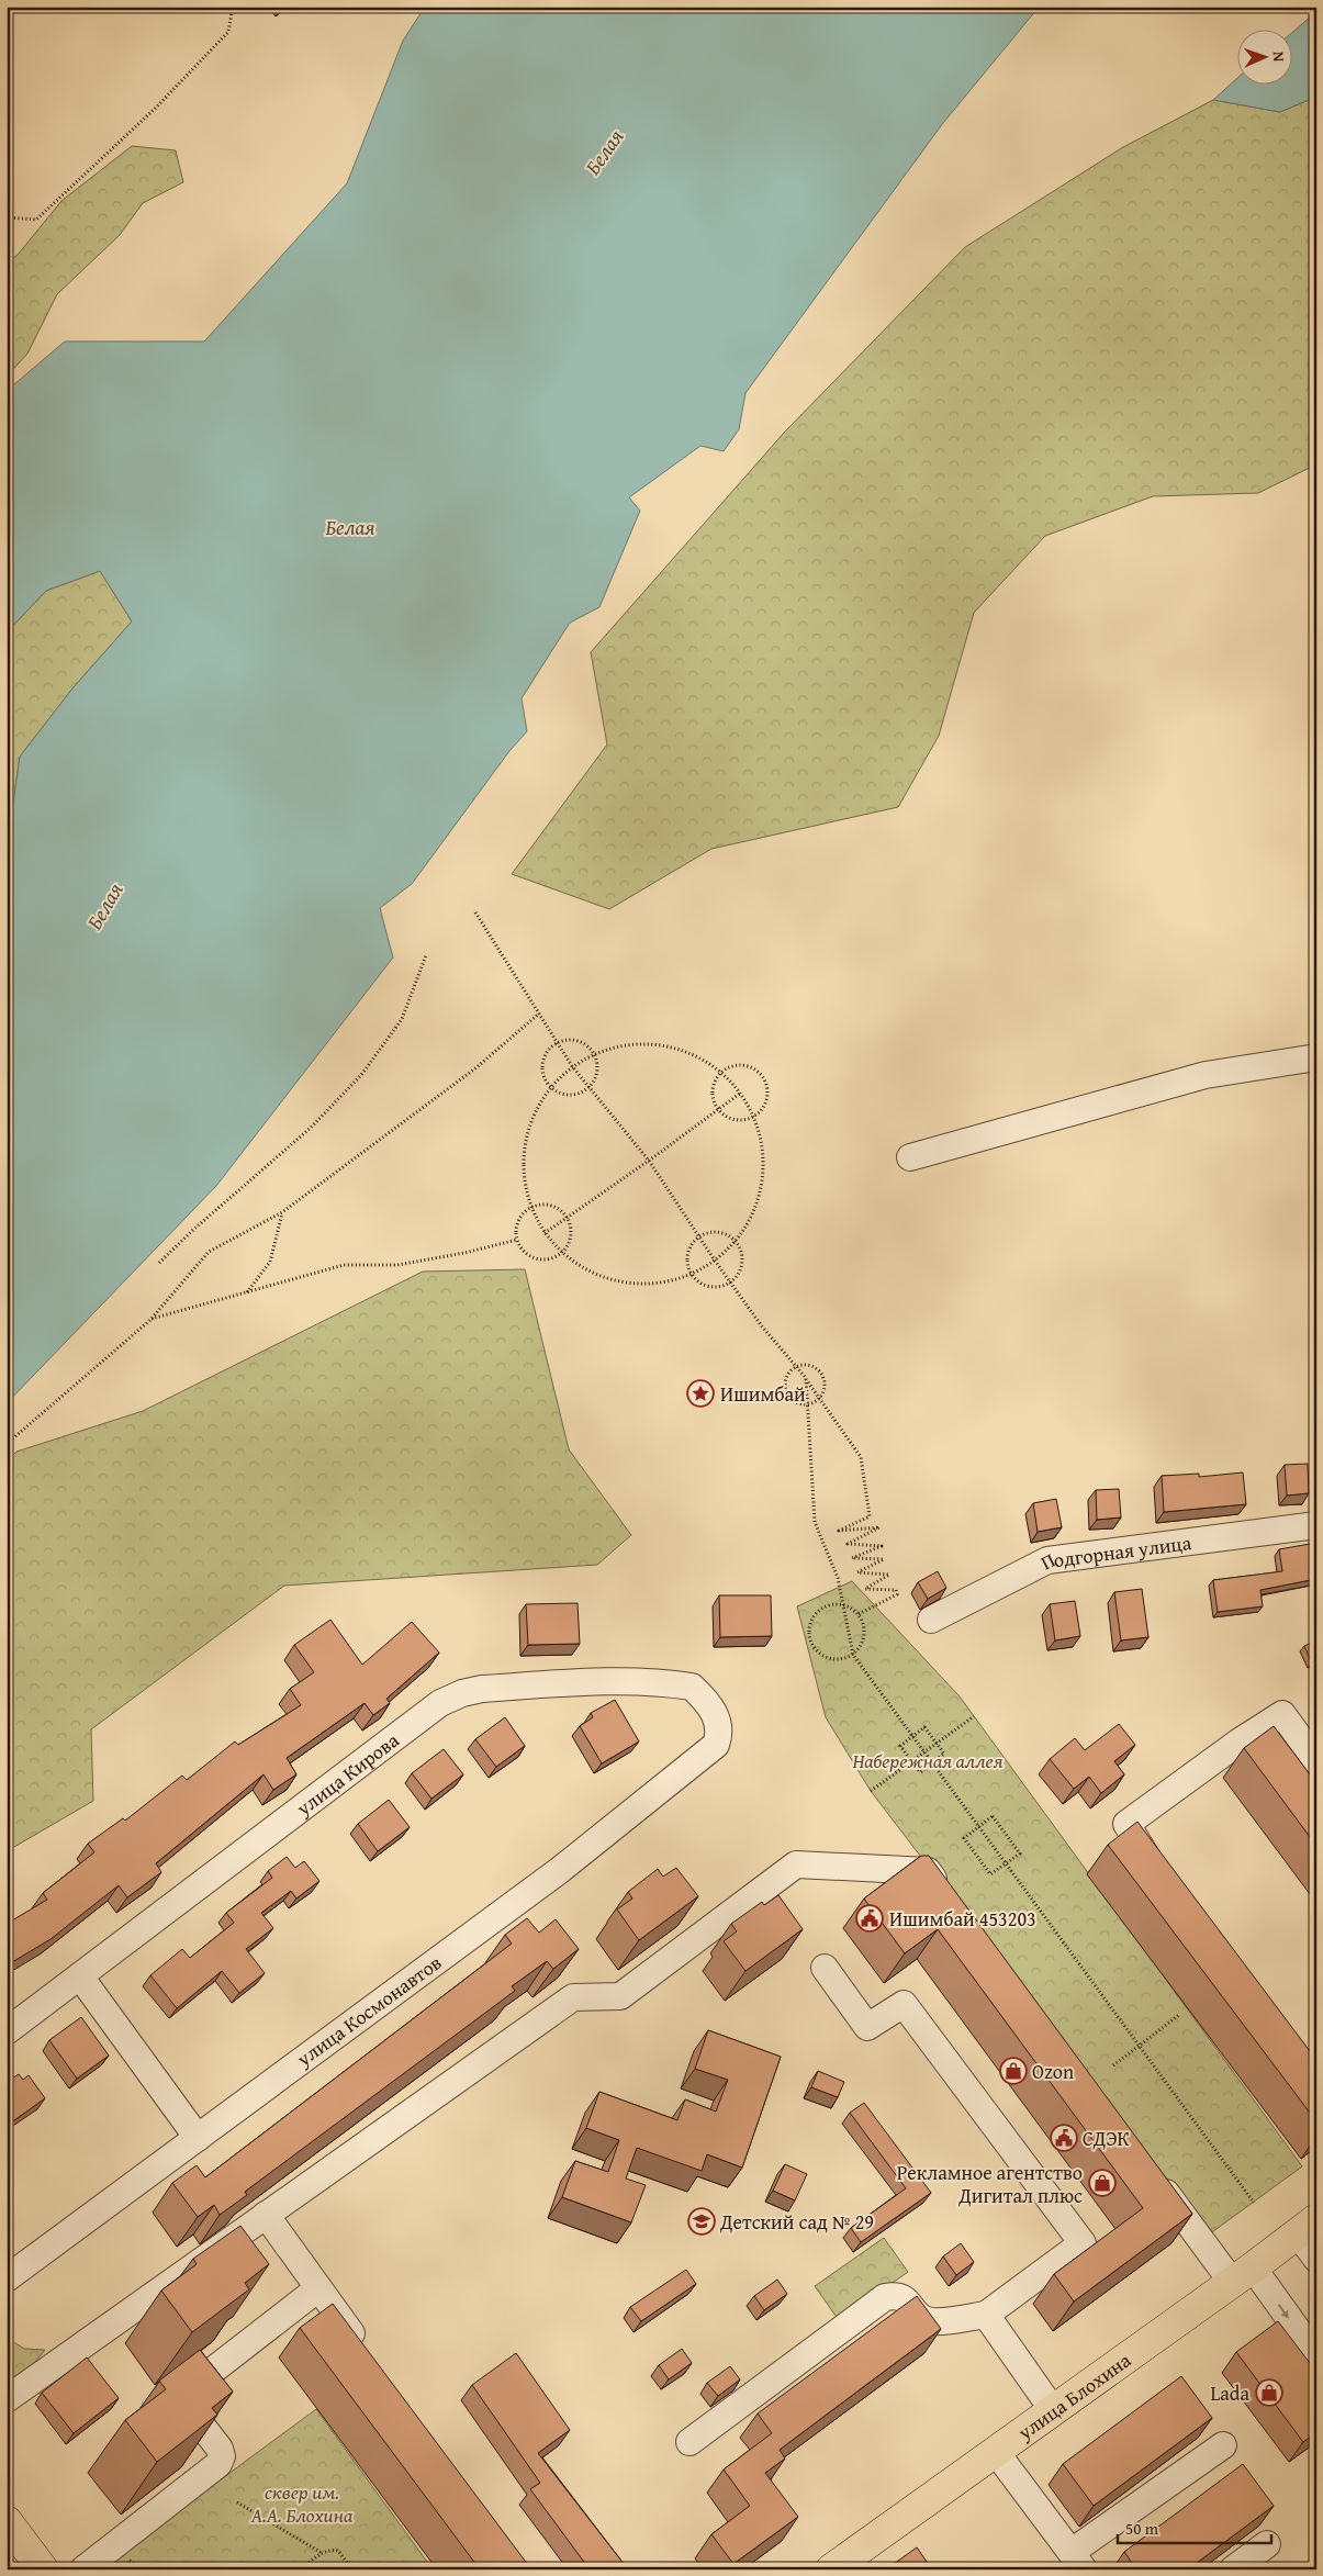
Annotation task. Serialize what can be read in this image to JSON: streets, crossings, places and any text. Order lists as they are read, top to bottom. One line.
{"streets":{"main road":["улица Блохина"],"street":["Подгорная улица","улица Кирова","улица Космонавтов"]},"crossings":[["улица Кирова","улица Космонавтов"]],"water":["Белая"],"parks":["Набережная аллея","сквер им. А.А. Блохина"],"places":{"place":["Ишимбай"],"public building":["Ишимбай 453203","СДЭК"],"shop":["Ozon","Рекламное агентство Дигитал плюс","Lada"],"school or university":["Детский сад № 29"]},"scale_bar":"50 m","north":"right"}
